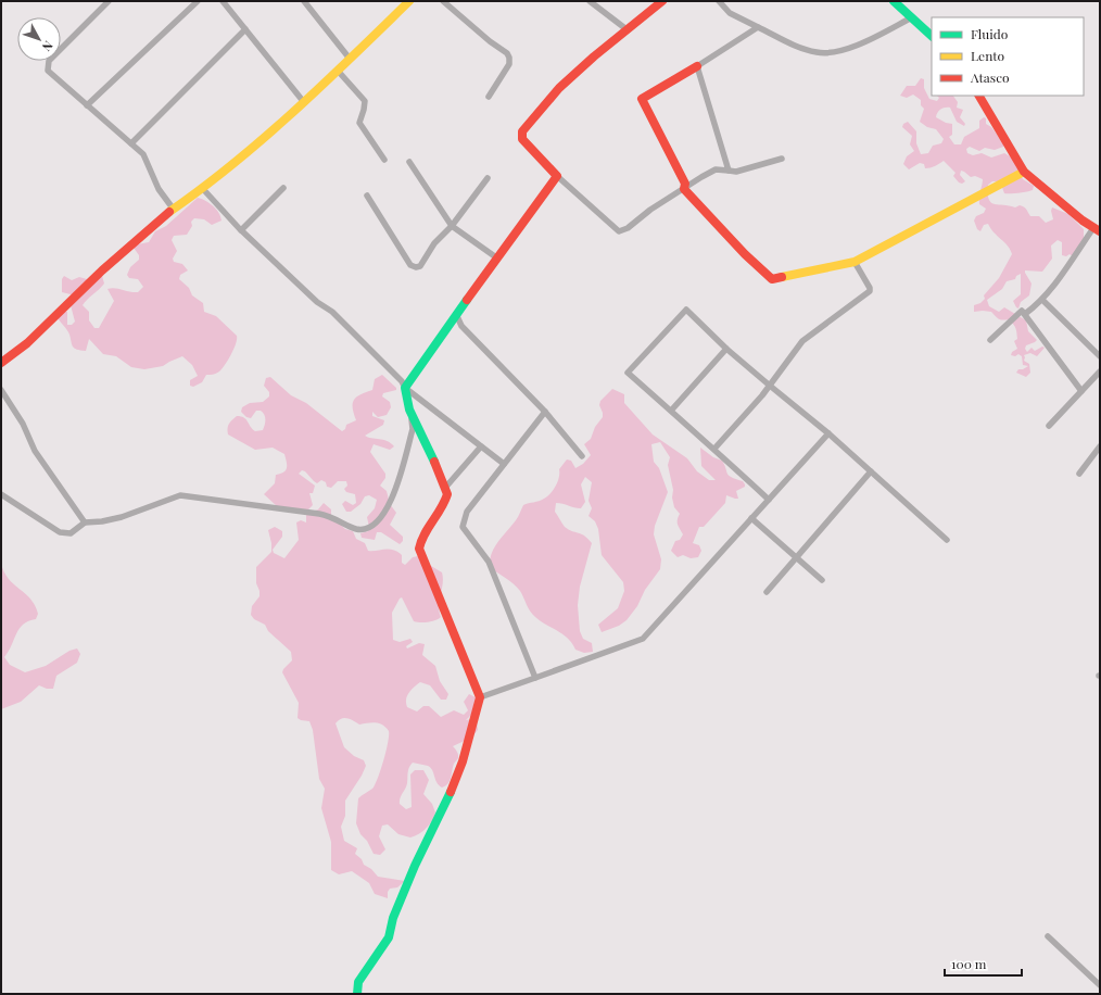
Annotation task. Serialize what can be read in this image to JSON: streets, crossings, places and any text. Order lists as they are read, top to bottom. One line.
{"legend":["Fluido","Lento","Atasco"],"scale_bar":"100 m","north":"bottom right"}
